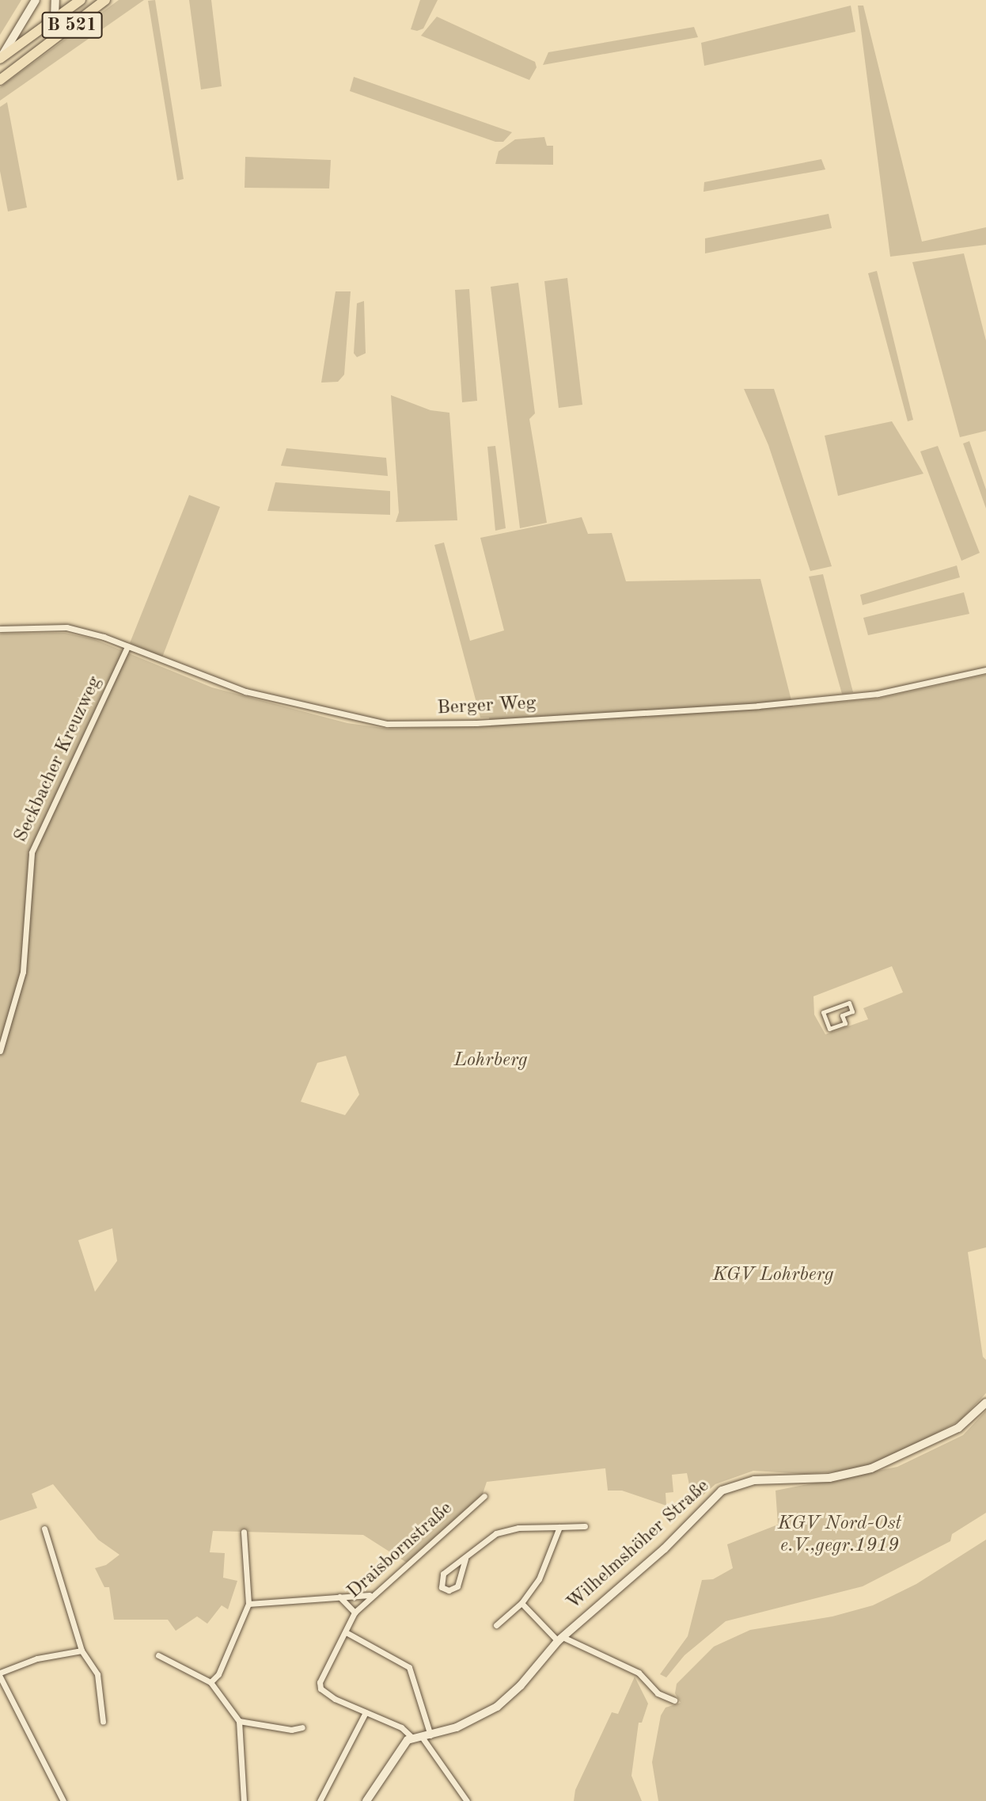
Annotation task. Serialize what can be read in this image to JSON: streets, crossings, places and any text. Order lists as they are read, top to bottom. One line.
{"streets":{"main road":["B 521","Wilhelmshöher Straße"],"street":["Berger Weg","Seckbacher Kreuzweg","Draisbornstraße"]},"crossings":[["Berger Weg","Seckbacher Kreuzweg"],["Wilhelmshöher Straße","Draisbornstraße"]],"parks":["Lohrberg","KGV Lohrberg","KGV Nord-Ost e.V.,gegr.1919"]}
